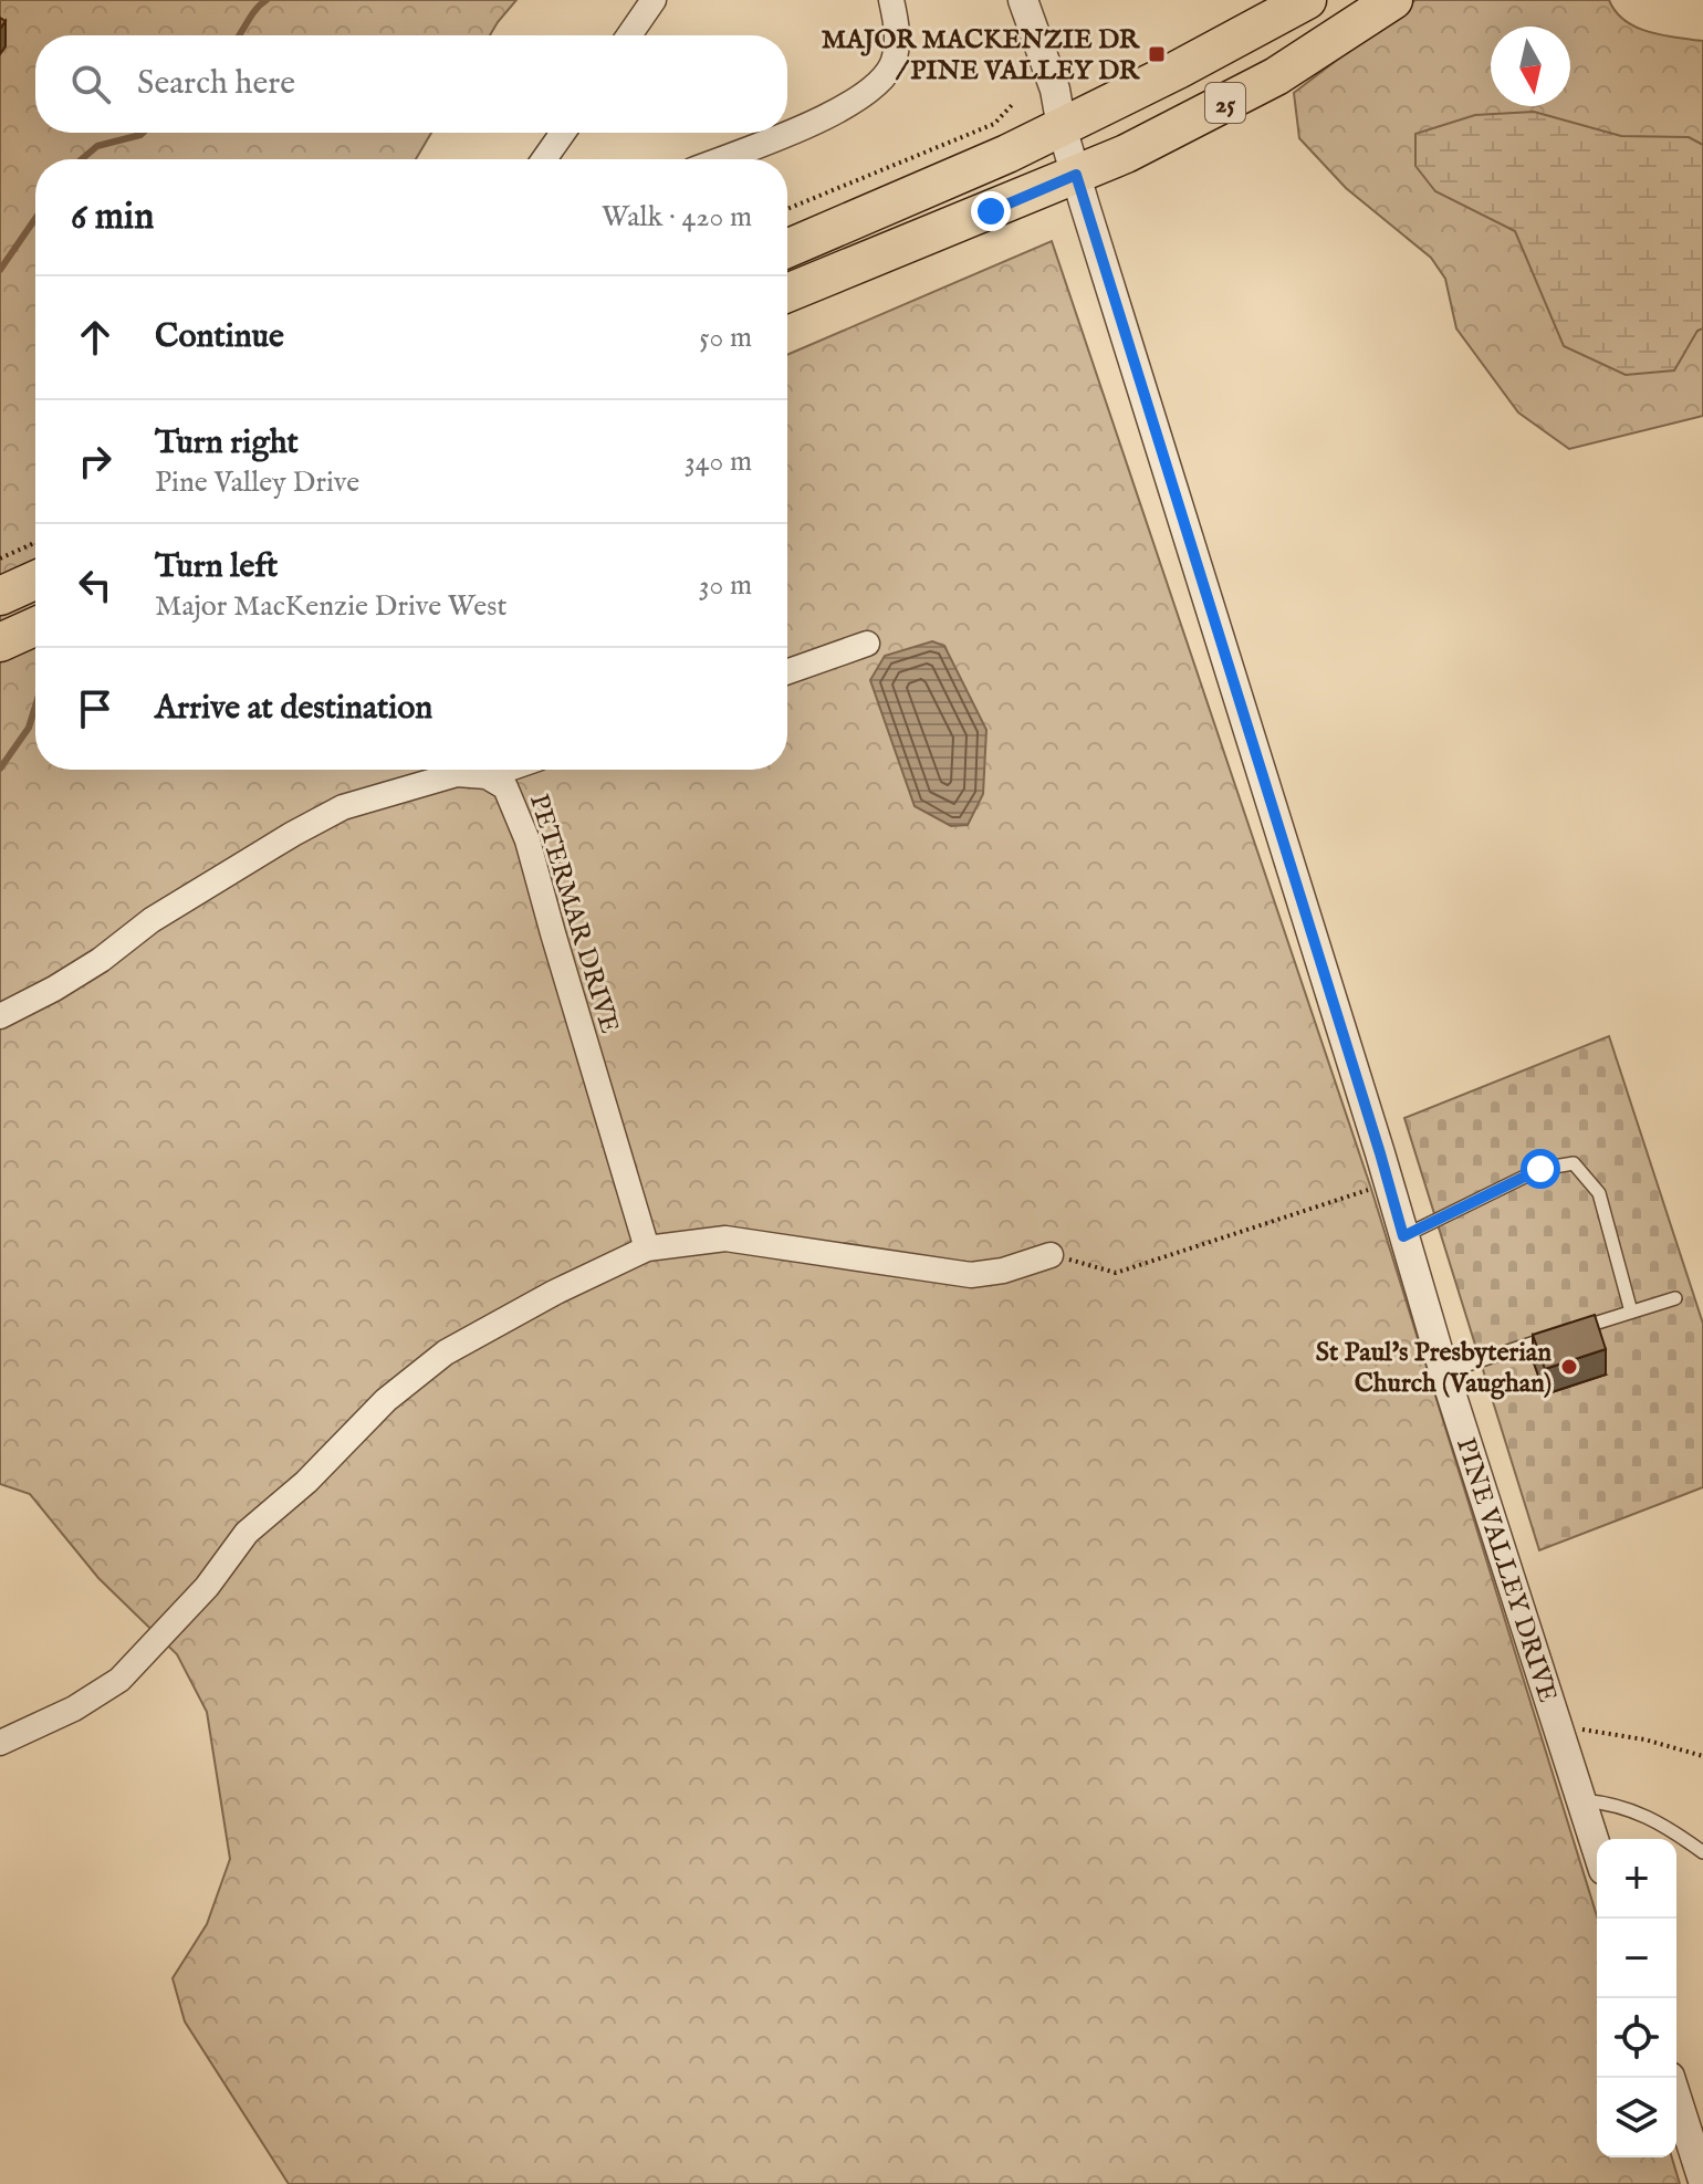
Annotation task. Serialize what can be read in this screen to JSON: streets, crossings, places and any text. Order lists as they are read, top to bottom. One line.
{"streets":{"main road":["25"],"street":["PETERMAR DRIVE","PINE VALLEY DRIVE"]},"crossings":[["25","PINE VALLEY DRIVE"]],"places":{"transit":["MAJOR MACKENZIE DR / PINE VALLEY DR"],"other":["St Paul's Presbyterian Church (Vaughan)"]},"north":"bottom","page":{"search":"Search here","heading":["6 min","Walk · 420 m"],"list":[["Continue","50 m"],["Turn right","Pine Valley Drive","340 m"],["Turn left","Major MacKenzie Drive West","30 m"],"Arrive at destination"],"map_buttons":["+","−"]}}
